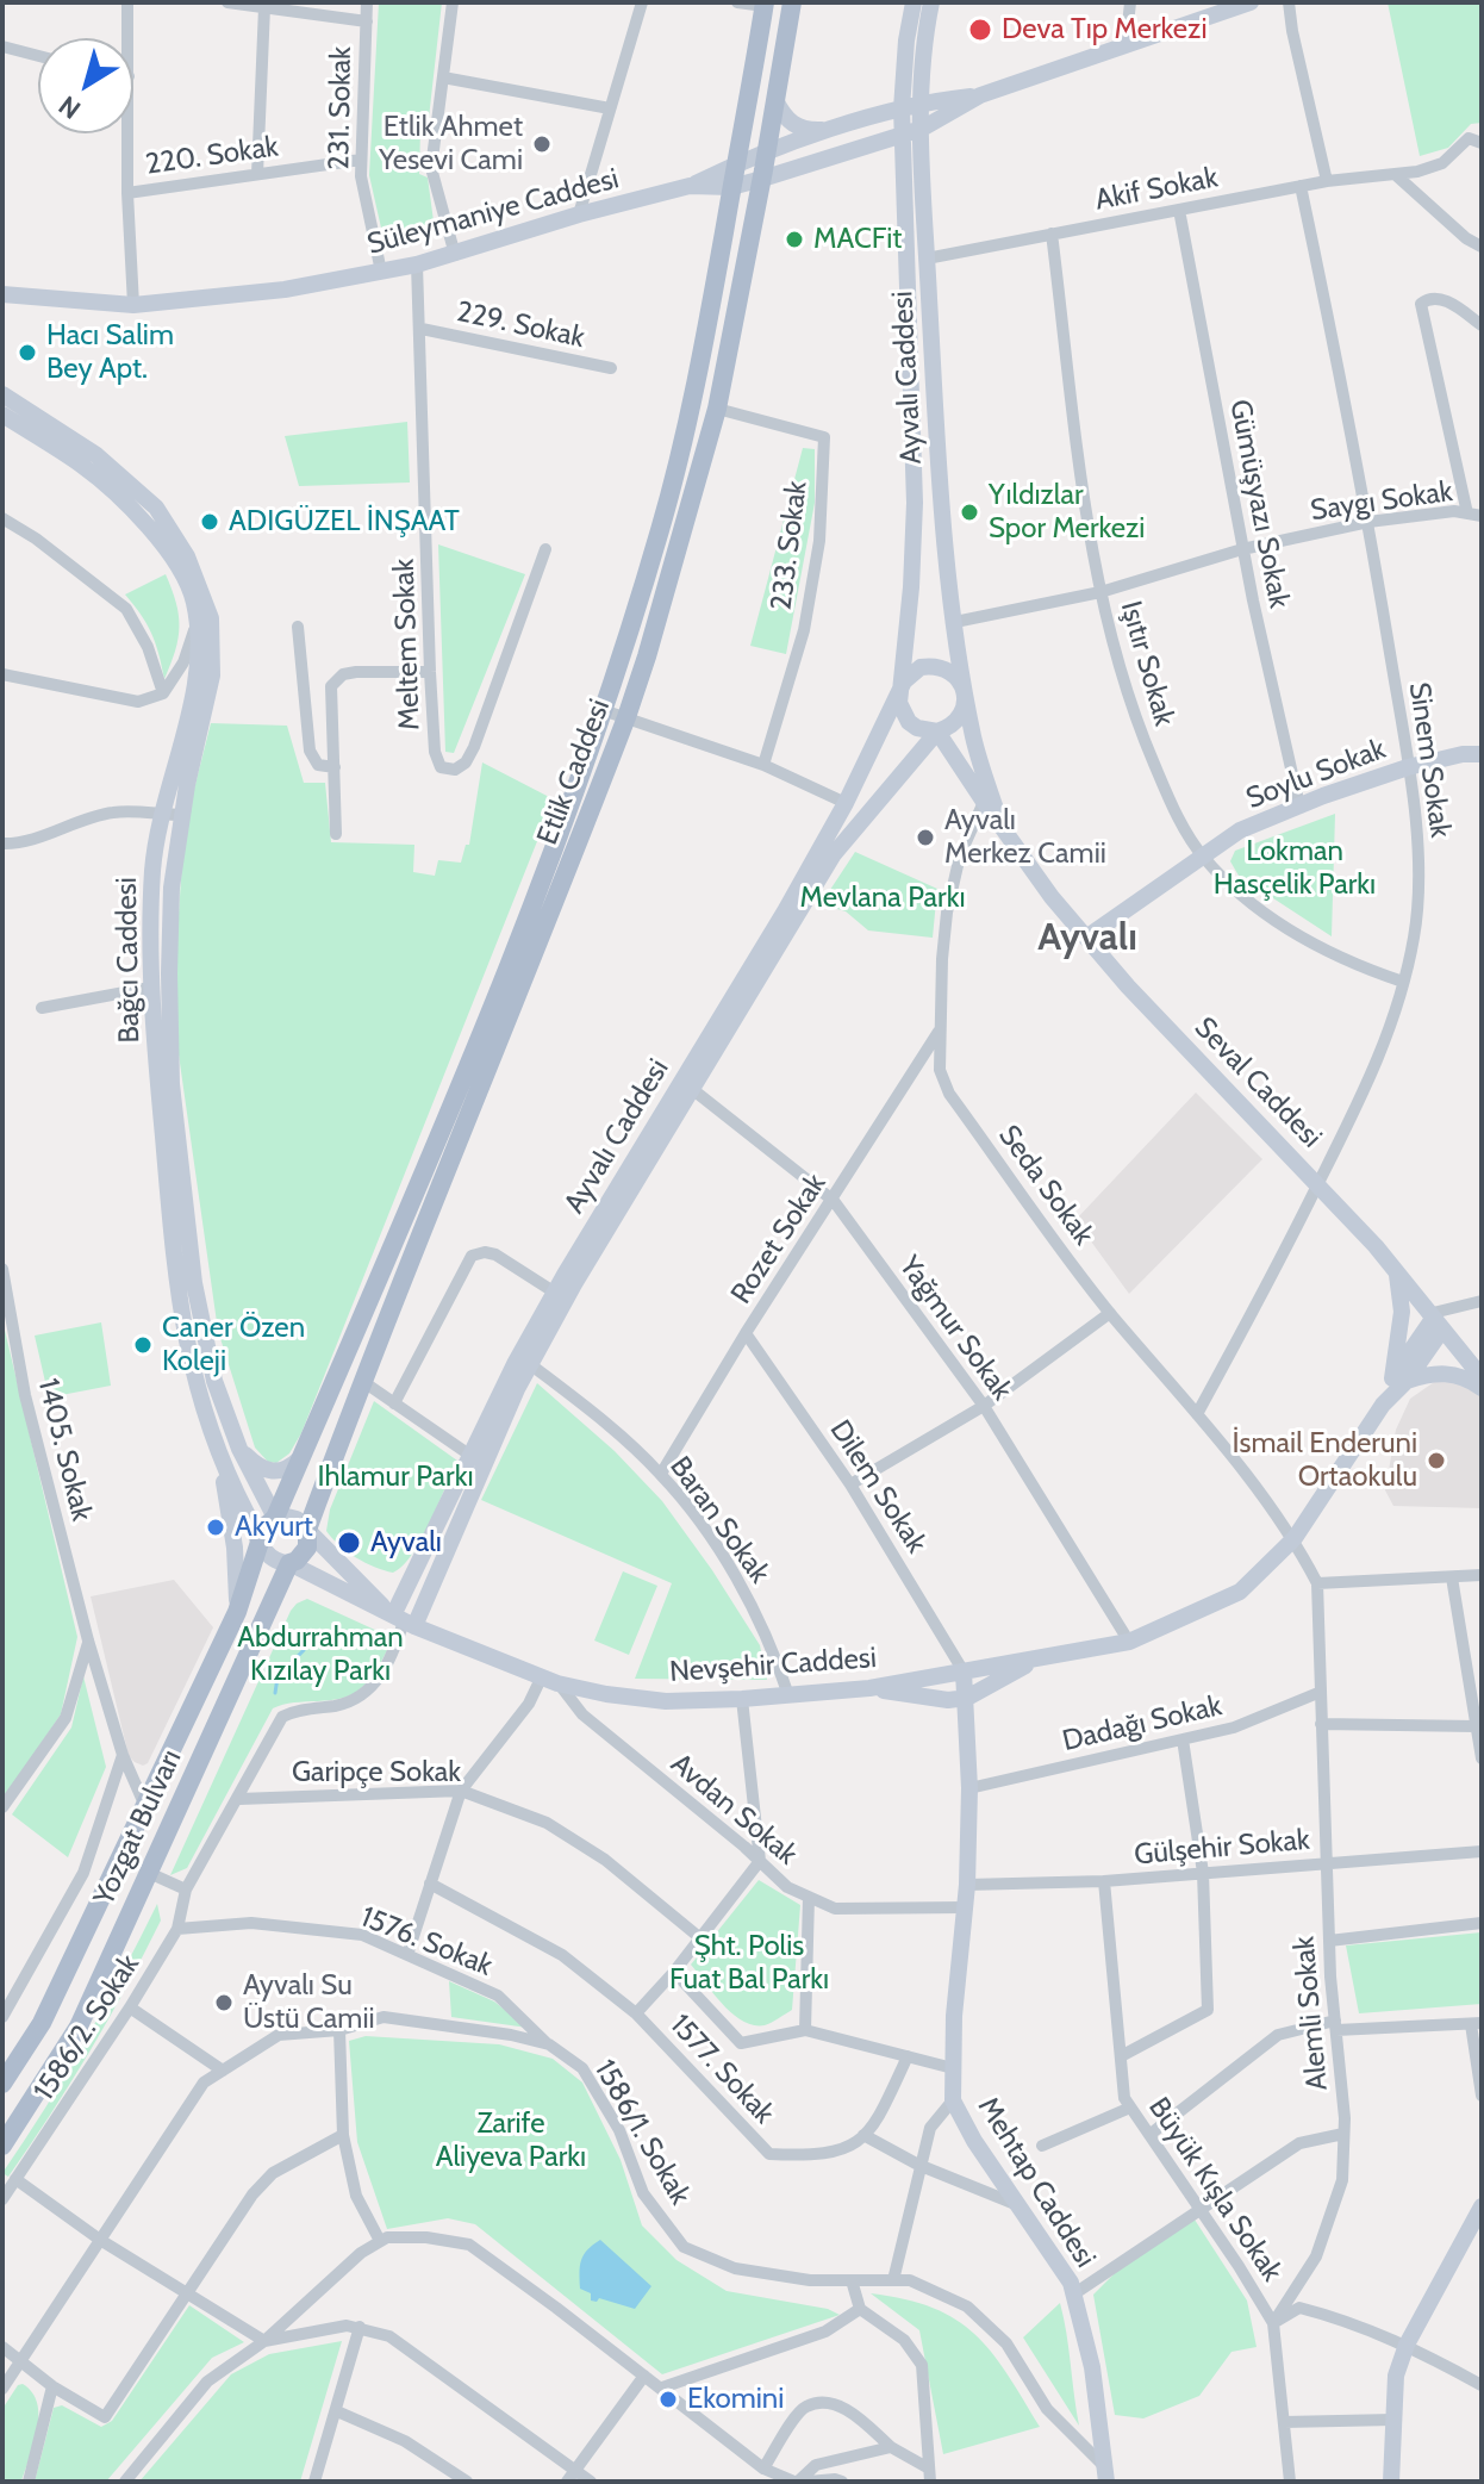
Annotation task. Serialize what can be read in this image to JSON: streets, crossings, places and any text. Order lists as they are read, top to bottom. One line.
{"streets":{"main road":["Süleymaniye Caddesi","Ayvalı Caddesi","Etlik Caddesi","Soylu Sokak","Bağcı Caddesi","Seval Caddesi","Nevşehir Caddesi","Yozgat Bulvarı","Mehtap Caddesi"],"street":["231. Sokak","220. Sokak","Akif Sokak","229. Sokak","Saygı Sokak","Gümüşyazı Sokak","233. Sokak","Meltem Sokak","Işıtır Sokak","Sinem Sokak","Seda Sokak","Rozet Sokak","Yağmur Sokak","1405. Sokak","Dilem Sokak","Baran Sokak","Dadağı Sokak","Garipçe Sokak","Avdan Sokak","Gülşehir Sokak","1576. Sokak","Alemli Sokak","1586/2. Sokak","1577. Sokak","1586/1. Sokak","Büyük Kışla Sokak"]},"crossings":[["231. Sokak","220. Sokak"],["231. Sokak","Süleymaniye Caddesi"],["Akif Sokak","Ayvalı Caddesi"],["Akif Sokak","Gümüşyazı Sokak"],["Akif Sokak","Işıtır Sokak"],["Akif Sokak","Sinem Sokak"],["Süleymaniye Caddesi","Ayvalı Caddesi"],["Süleymaniye Caddesi","Meltem Sokak"],["Süleymaniye Caddesi","Etlik Caddesi"],["229. Sokak","Meltem Sokak"],["Ayvalı Caddesi","Saygı Sokak"],["Ayvalı Caddesi","Seval Caddesi"],["Ayvalı Caddesi","Yağmur Sokak"],["Ayvalı Caddesi","Baran Sokak"],["Ayvalı Caddesi","Nevşehir Caddesi"],["Saygı Sokak","Gümüşyazı Sokak"],["Saygı Sokak","Işıtır Sokak"],["Saygı Sokak","Sinem Sokak"],["Gümüşyazı Sokak","Soylu Sokak"],["233. Sokak","Etlik Caddesi"],["Işıtır Sokak","Sinem Sokak"],["Işıtır Sokak","Soylu Sokak"],["Sinem Sokak","Soylu Sokak"],["Sinem Sokak","Seval Caddesi"],["Sinem Sokak","Seda Sokak"],["Etlik Caddesi","Bağcı Caddesi"],["Etlik Caddesi","Nevşehir Caddesi"],["Etlik Caddesi","Yozgat Bulvarı"],["Soylu Sokak","Seval Caddesi"],["Bağcı Caddesi","Nevşehir Caddesi"],["Bağcı Caddesi","Yozgat Bulvarı"],["Seval Caddesi","Seda Sokak"],["Seda Sokak","Rozet Sokak"],["Seda Sokak","Alemli Sokak"],["Rozet Sokak","Yağmur Sokak"],["Rozet Sokak","Dilem Sokak"],["Rozet Sokak","Baran Sokak"],["1405. Sokak","Yozgat Bulvarı"],["Dilem Sokak","Nevşehir Caddesi"],["Dilem Sokak","Mehtap Caddesi"],["Baran Sokak","Nevşehir Caddesi"],["Baran Sokak","Dadağı Sokak"],["Baran Sokak","Avdan Sokak"],["Baran Sokak","Gülşehir Sokak"],["Baran Sokak","Mehtap Caddesi"],["Nevşehir Caddesi","Dadağı Sokak"],["Nevşehir Caddesi","Avdan Sokak"],["Nevşehir Caddesi","Yozgat Bulvarı"],["Nevşehir Caddesi","Gülşehir Sokak"],["Nevşehir Caddesi","Mehtap Caddesi"],["Dadağı Sokak","Avdan Sokak"],["Dadağı Sokak","Gülşehir Sokak"],["Dadağı Sokak","Alemli Sokak"],["Dadağı Sokak","Mehtap Caddesi"],["Avdan Sokak","Gülşehir Sokak"],["Avdan Sokak","Mehtap Caddesi"],["Gülşehir Sokak","Alemli Sokak"],["Gülşehir Sokak","Mehtap Caddesi"],["Gülşehir Sokak","Büyük Kışla Sokak"],["1576. Sokak","1586/2. Sokak"],["1576. Sokak","1586/1. Sokak"],["Alemli Sokak","Büyük Kışla Sokak"],["1586/1. Sokak","Mehtap Caddesi"]],"districts":["Ayvalı"],"parks":["Lokman Hasçelik Parkı","Mevlana Parkı","Ihlamur Parkı","Abdurrahman Kızılay Parkı","Şht. Polis Fuat Bal Parkı","Zarife Aliyeva Parkı"],"places":["Deva Tıp Merkezi","Etlik Ahmet Yesevi Cami","MACFit","Hacı Salim Bey Apt.","Yıldızlar Spor Merkezi","ADIGÜZEL İNŞAAT","Ayvalı Merkez Camii","Caner Özen Koleji","İsmail Enderuni Ortaokulu","Akyurt","Ayvalı","Ayvalı Su Üstü Camii","Ekomini"],"north":"bottom left"}
